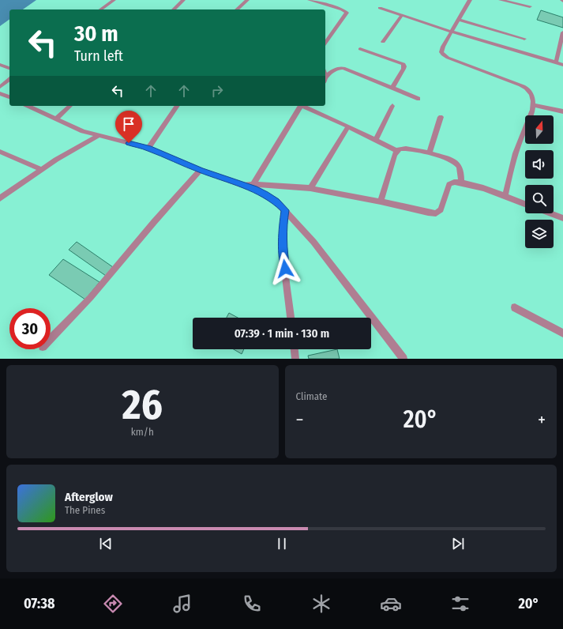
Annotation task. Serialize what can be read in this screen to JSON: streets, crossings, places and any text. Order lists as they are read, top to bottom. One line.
{"north":"top","page":{"turn":["30 m","Turn left"],"limit":"30","trip":"07:39 · 1 min · 130 m","tile":[["26","km/h"],"Climate"],"heat":["−","20°","+"],"song":["Afterglow","The Pines"],"tabs":["07:38","20°"]}}
